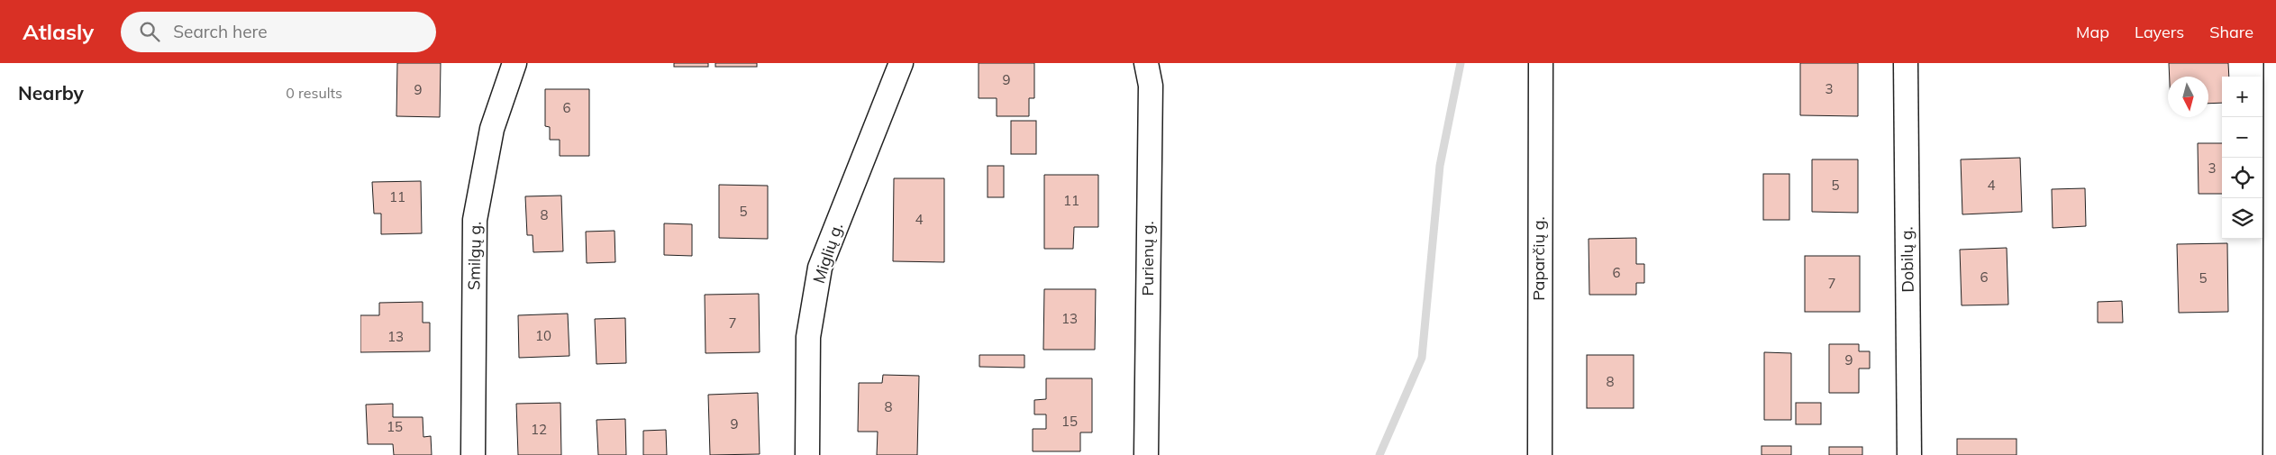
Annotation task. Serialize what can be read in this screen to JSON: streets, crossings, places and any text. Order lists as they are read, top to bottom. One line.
{"streets":{"street":["Miglių g.","Smilgų g.","Purienų g.","Paparčių g.","Dobilų g."]},"house_numbers":["9","3","9","6","3","5","4","11","11","5","8","4","6","6","5","7","13","7","10","13","9","8","8","15","9","15","12"],"north":"bottom","page":{"header":"Atlasly","search":"Search here","nav":["Map","Layers","Share"],"heading":["Nearby","0 results"],"map_buttons":["+","−"]}}
